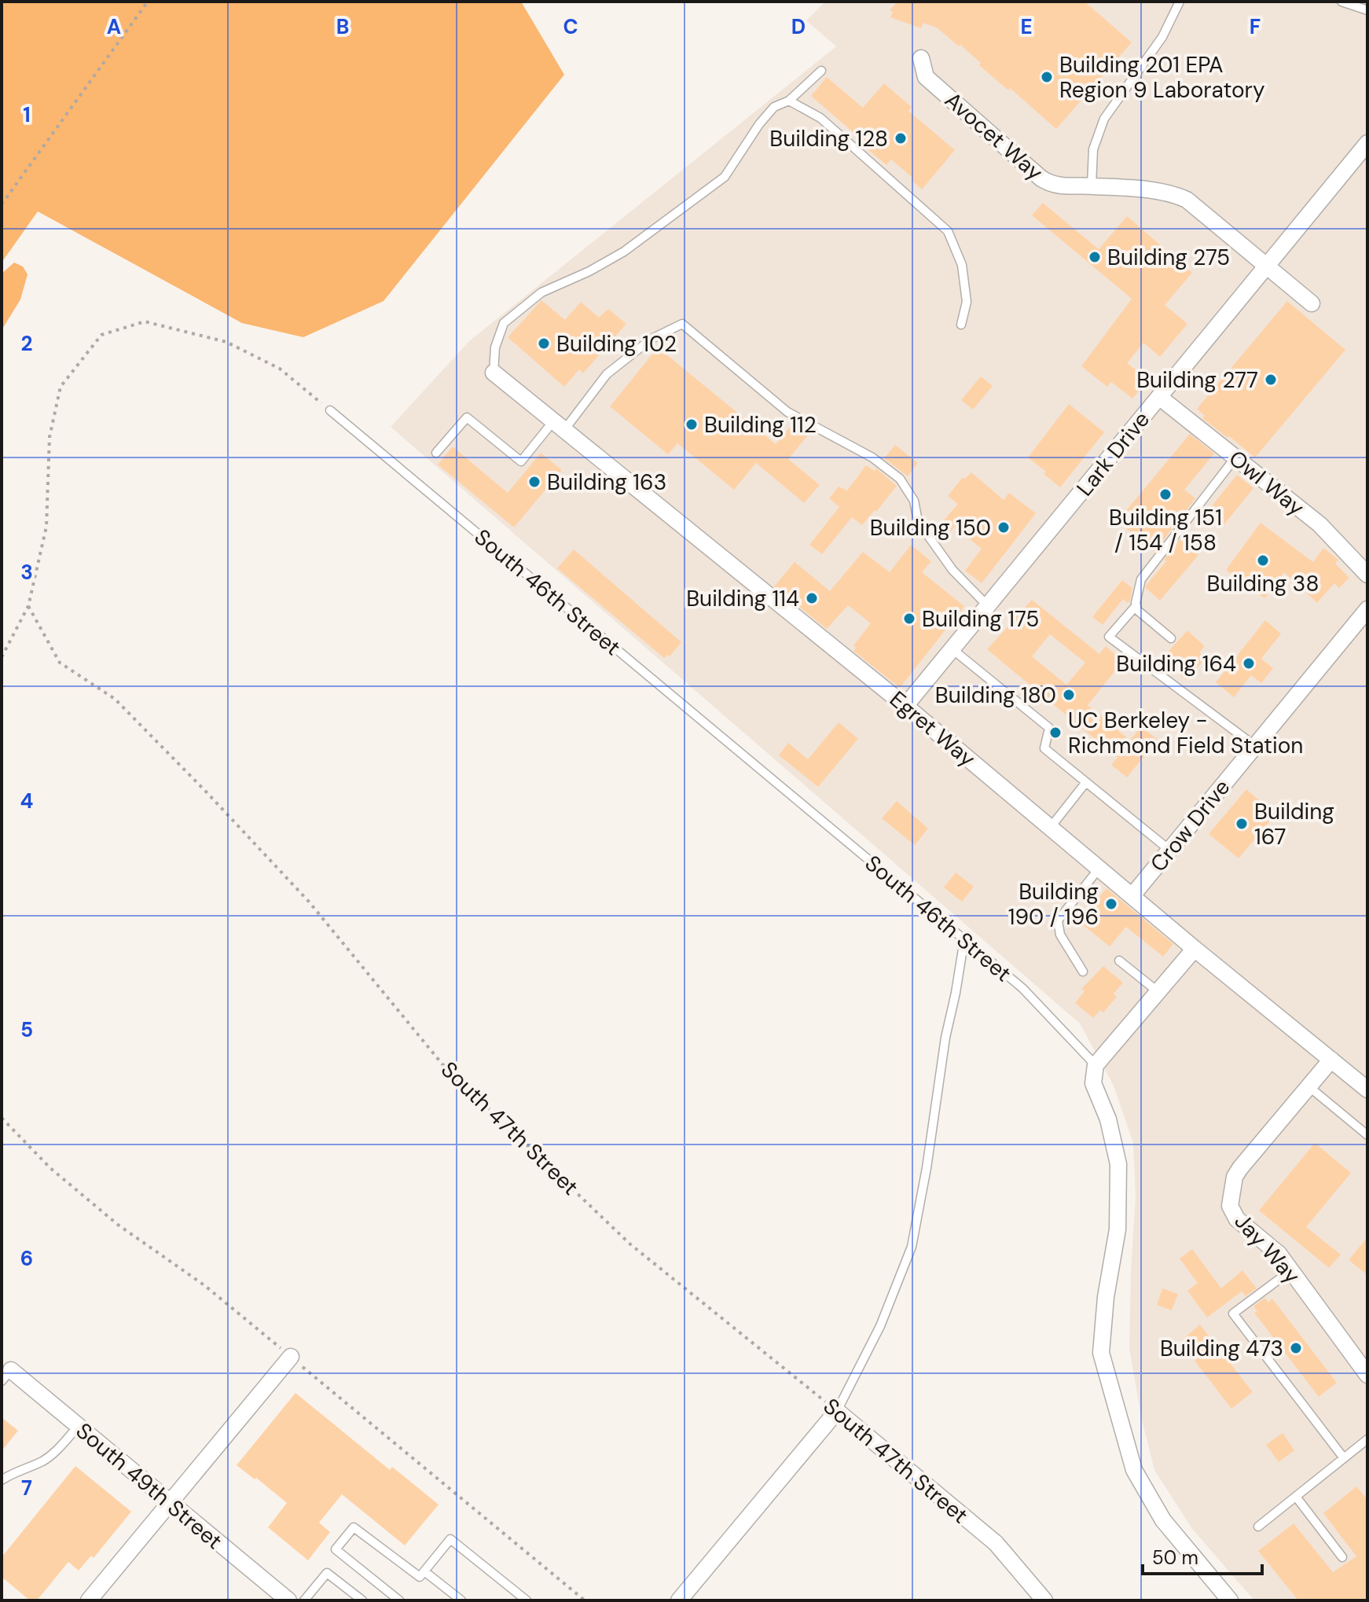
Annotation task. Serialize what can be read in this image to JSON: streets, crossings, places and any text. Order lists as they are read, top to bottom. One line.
{"streets":{"street":["Avocet Way","Lark Drive","Owl Way","Egret Way","Crow Drive","South 47th Street","Jay Way","South 49th Street"],"lane":["South 46th Street"]},"crossings":[["Avocet Way","Lark Drive"],["Lark Drive","Owl Way"],["Lark Drive","Egret Way"],["Egret Way","Crow Drive"],["Egret Way","Jay Way"]],"places":["Building 201 EPA Region 9 Laboratory","Building 128","Building 275","Building 102","Building 277","Building 112","Building 163","Building 151 / 154 / 158","Building 150","Building 38","Building 114","Building 175","Building 164","Building 180","UC Berkeley - Richmond Field Station","Building 167","Building 190 / 196","Building 473"],"scale_bar":"50 m","grid":{"columns":["A","B","C","D","E","F"],"rows":["1","2","3","4","5","6","7"]}}
